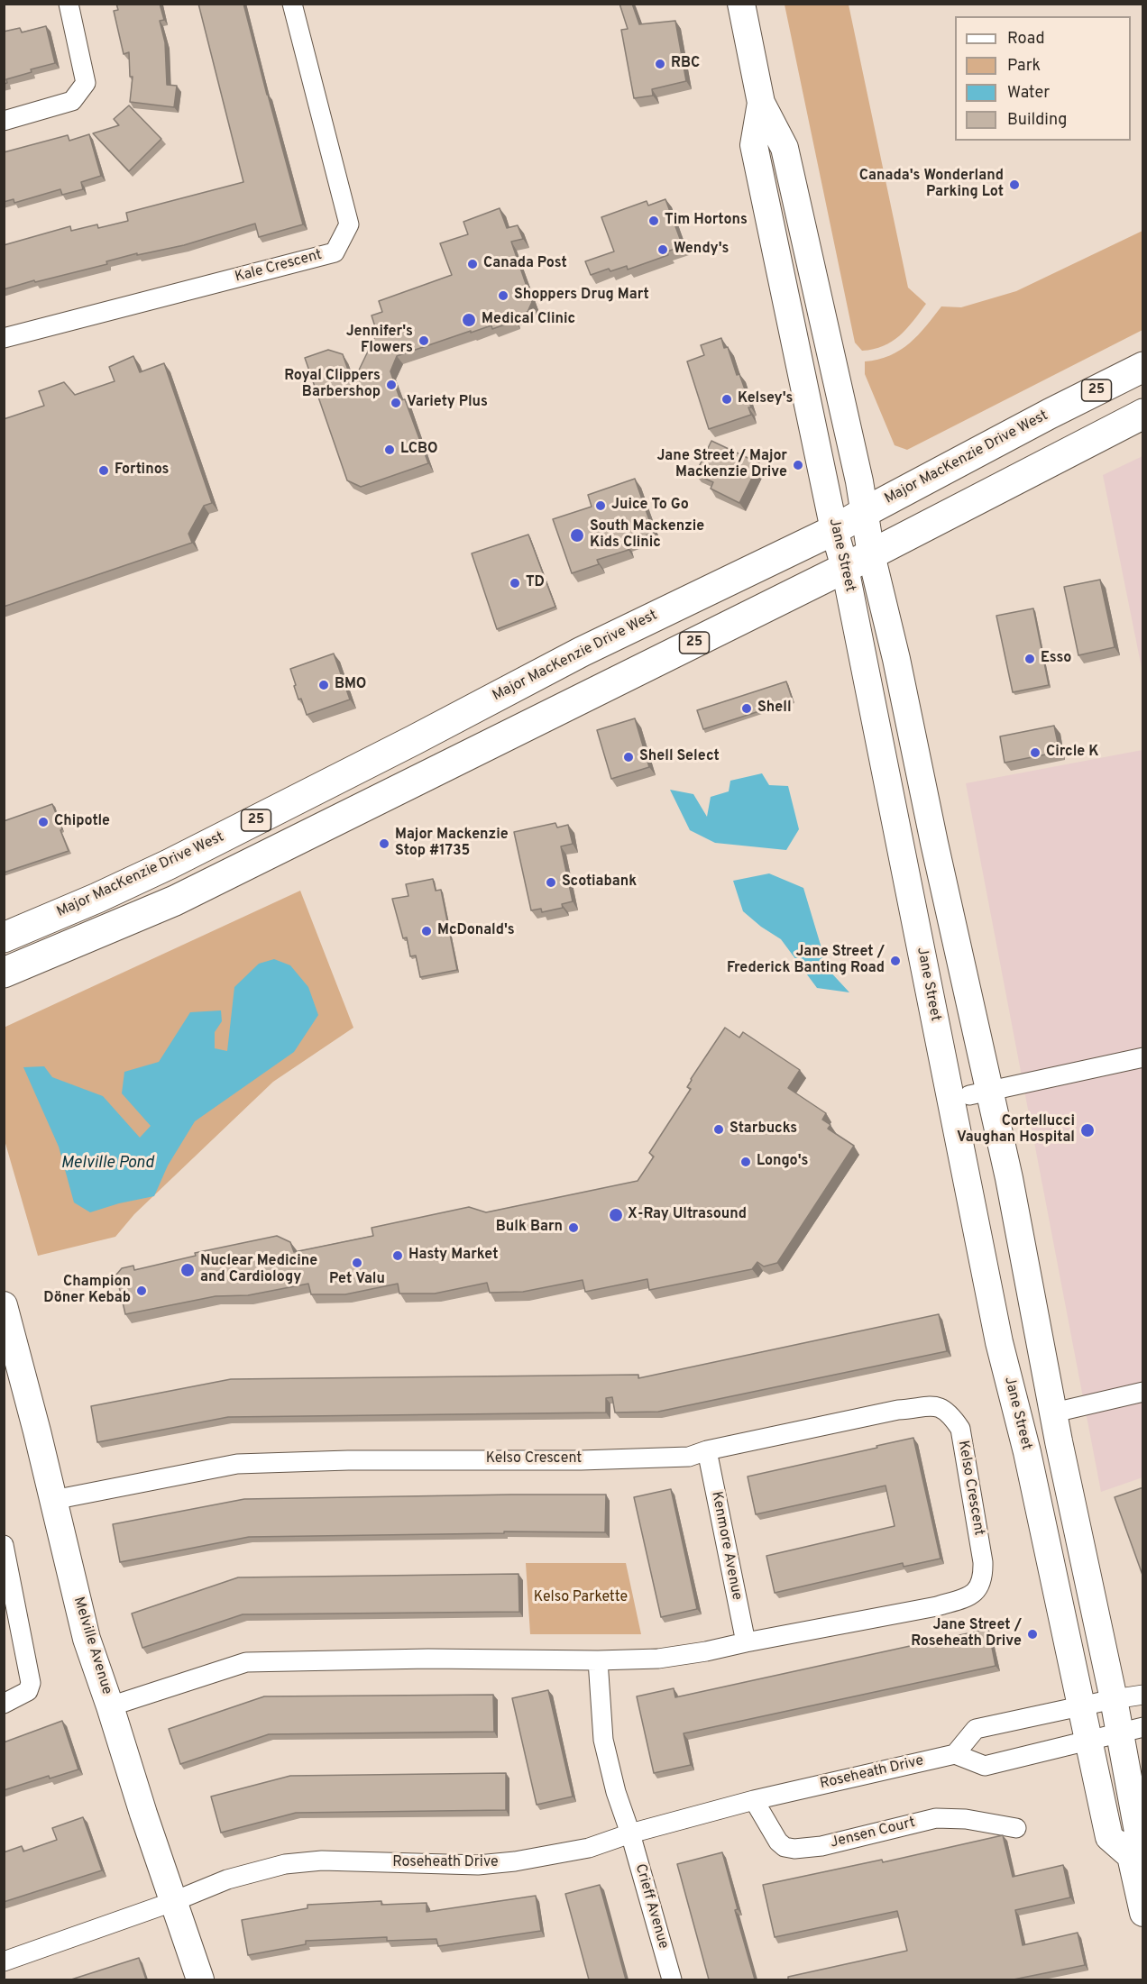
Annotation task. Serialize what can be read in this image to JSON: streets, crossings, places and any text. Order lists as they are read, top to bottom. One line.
{"streets":{"main road":["25","Major MacKenzie Drive West","Jane Street","Melville Avenue"],"street":["Kale Crescent","Kelso Crescent","Kenmore Avenue","Roseheath Drive","Jensen Court","Crieff Avenue"]},"crossings":[["25","Jane Street"],["Major MacKenzie Drive West","Jane Street"],["Kelso Crescent","Kenmore Avenue"],["Kelso Crescent","Melville Avenue"],["Kelso Crescent","Crieff Avenue"],["Melville Avenue","Roseheath Drive"],["Roseheath Drive","Jensen Court"],["Roseheath Drive","Crieff Avenue"]],"water":["Melville Pond"],"parks":["Kelso Parkette"],"places":["RBC","Canada's Wonderland Parking Lot","Tim Hortons","Wendy's","Canada Post","Shoppers Drug Mart","Medical Clinic","Jennifer's Flowers","Royal Clippers Barbershop","Kelsey's","Variety Plus","LCBO","Jane Street / Major Mackenzie Drive","Fortinos","Juice To Go","South Mackenzie Kids Clinic","TD","Esso","BMO","Shell","Circle K","Shell Select","Chipotle","Major Mackenzie Stop #1735","Scotiabank","McDonald's","Jane Street / Frederick Banting Road","Starbucks","Cortellucci Vaughan Hospital","Longo's","X-Ray Ultrasound","Bulk Barn","Hasty Market","Pet Valu","Nuclear Medicine and Cardiology","Champion Döner Kebab","Jane Street / Roseheath Drive"],"legend":["Road","Park","Water","Building"]}
